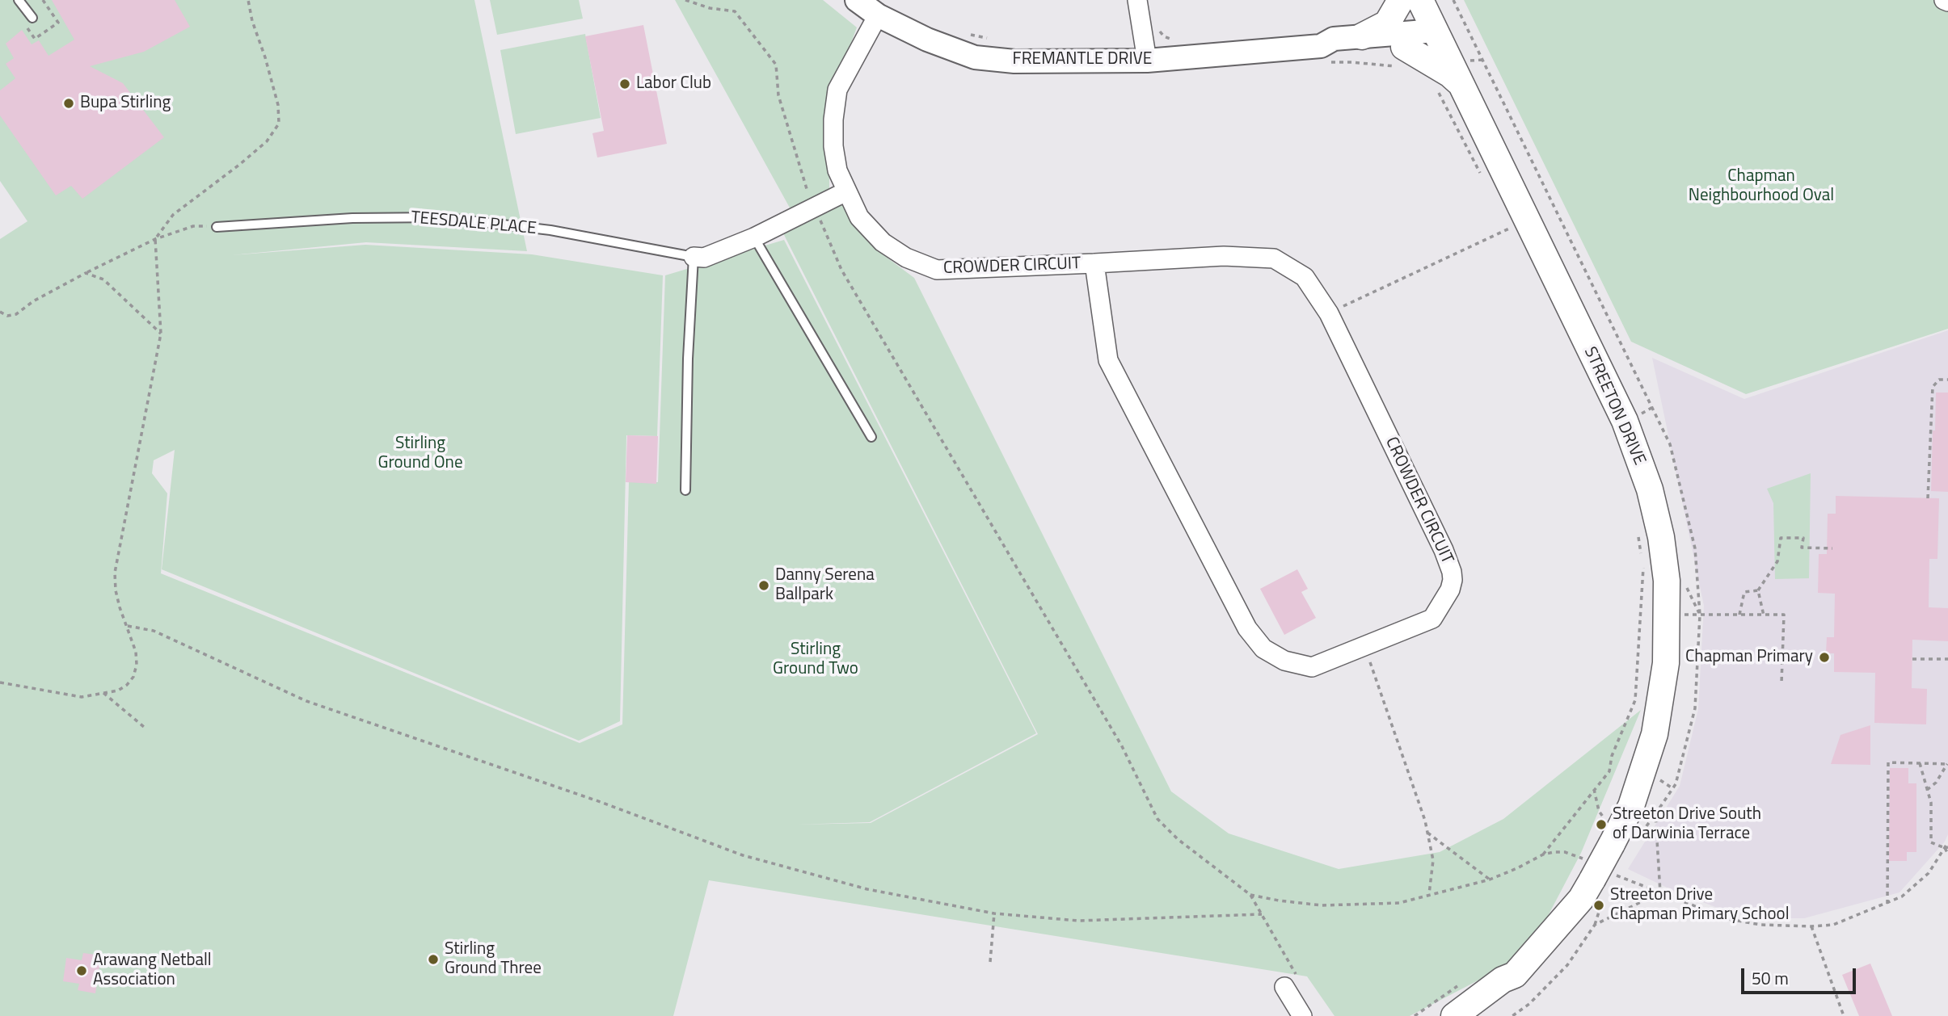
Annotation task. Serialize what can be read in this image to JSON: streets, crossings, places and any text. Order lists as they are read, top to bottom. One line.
{"streets":{"main road":["STREETON DRIVE"],"street":["FREMANTLE DRIVE","TEESDALE PLACE","CROWDER CIRCUIT"]},"crossings":[["FREMANTLE DRIVE","CROWDER CIRCUIT"],["FREMANTLE DRIVE","STREETON DRIVE"],["TEESDALE PLACE","CROWDER CIRCUIT"]],"parks":["Chapman Neighbourhood Oval","Stirling Ground One","Stirling Ground Two"],"places":["Labor Club","Bupa Stirling","Danny Serena Ballpark","Chapman Primary","Streeton Drive South of Darwinia Terrace","Streeton Drive Chapman Primary School","Stirling Ground Three","Arawang Netball Association"],"scale_bar":"50 m"}
